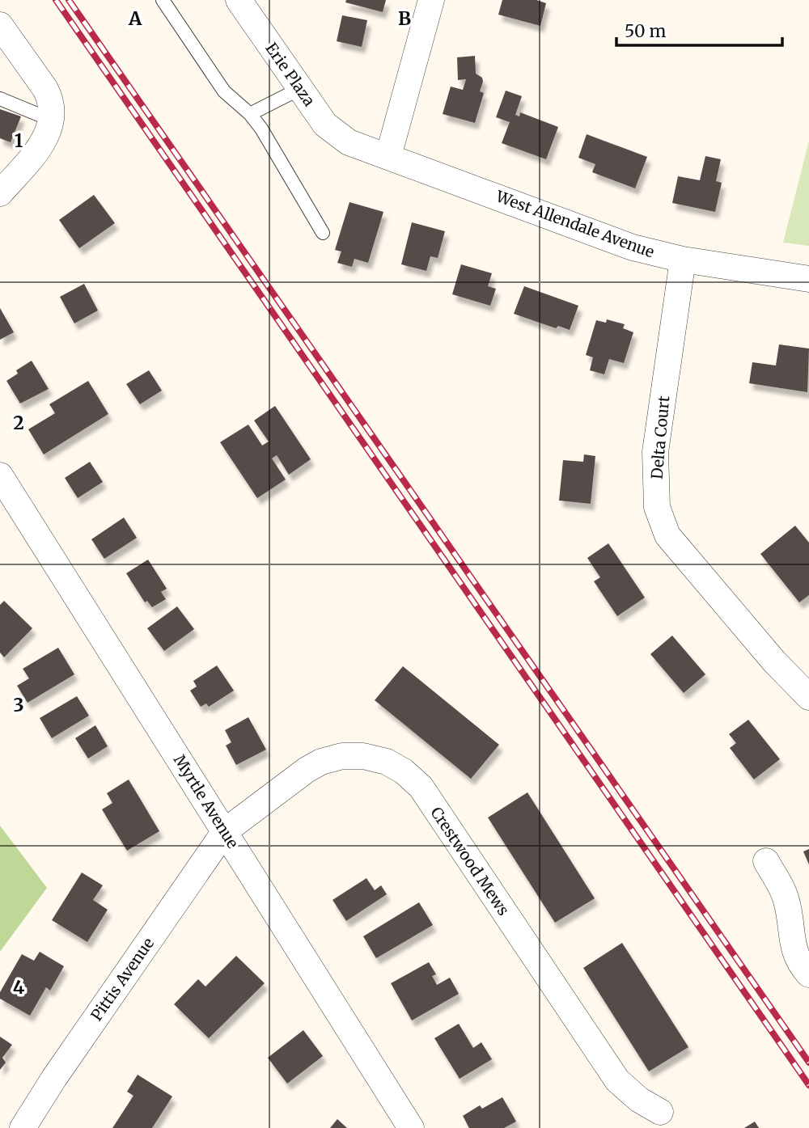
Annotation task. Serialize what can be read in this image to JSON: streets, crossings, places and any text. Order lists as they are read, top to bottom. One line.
{"streets":{"street":["Erie Plaza","West Allendale Avenue","Delta Court","Myrtle Avenue","Crestwood Mews","Pittis Avenue"]},"crossings":[["Erie Plaza","West Allendale Avenue"],["West Allendale Avenue","Delta Court"],["Myrtle Avenue","Crestwood Mews"],["Myrtle Avenue","Pittis Avenue"],["Crestwood Mews","Pittis Avenue"]],"scale_bar":"50 m","grid":{"columns":["A","B"],"rows":["1","2","3","4"]}}
